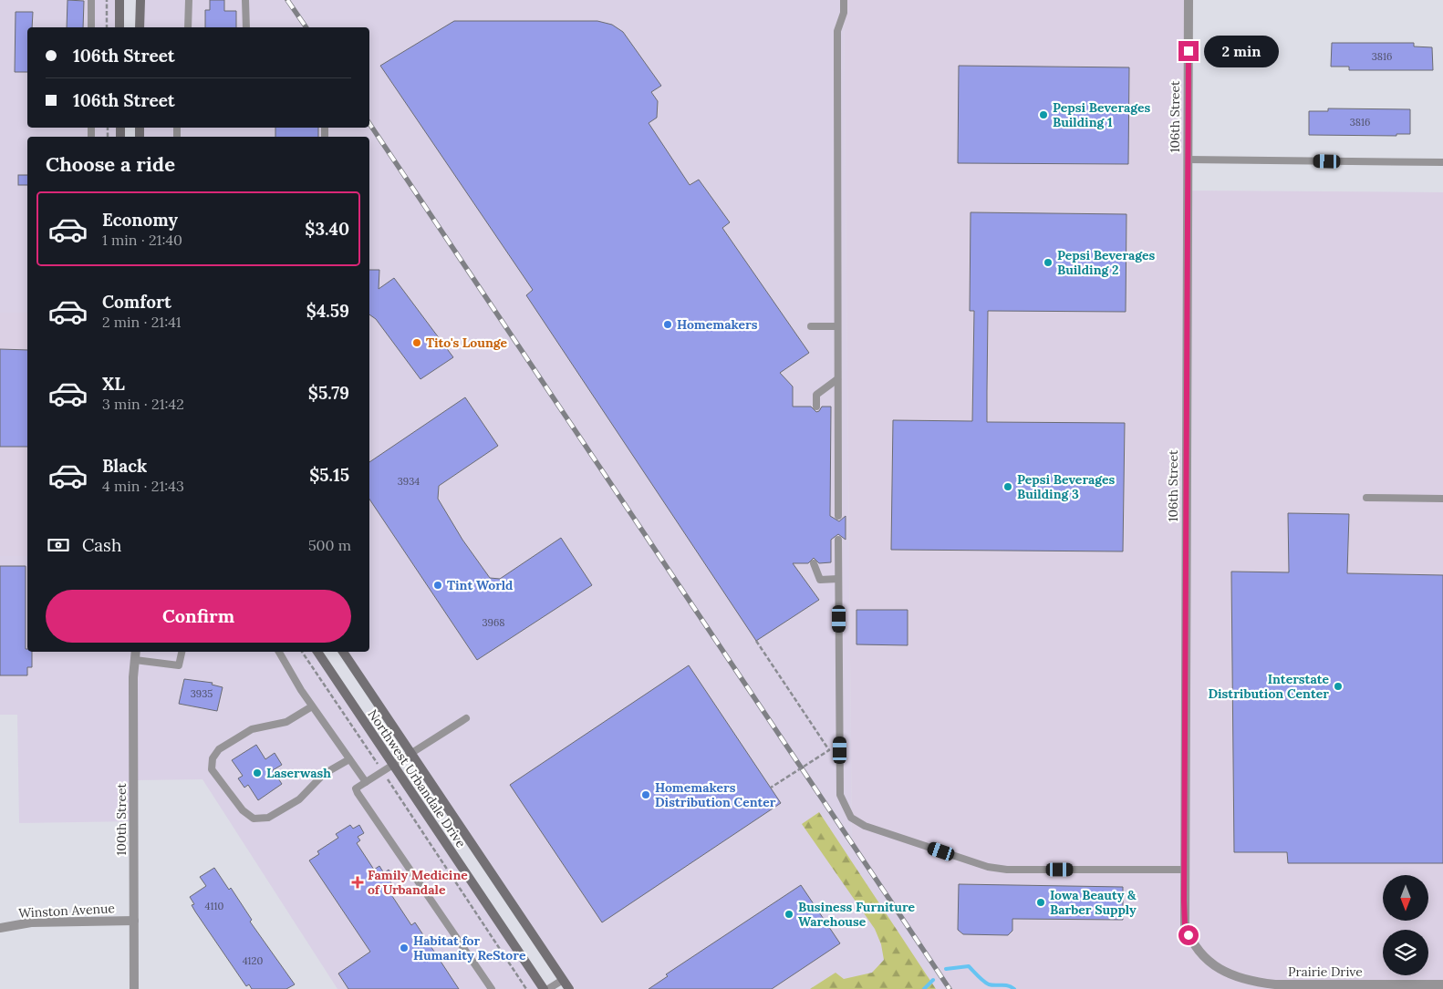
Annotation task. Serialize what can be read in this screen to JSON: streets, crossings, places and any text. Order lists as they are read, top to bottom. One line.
{"streets":{"main road":["Northwest Urbandale Drive"],"street":["106th Street","100th Street","Winston Avenue","Prairie Drive"]},"crossings":[["106th Street","Prairie Drive"],["100th Street","Winston Avenue"]],"places":{"other":["Pepsi Beverages Building 1","Pepsi Beverages Building 2","Homemakers","Tito's Lounge","Pepsi Beverages Building 3","Tint World","Interstate Distribution Center","Laserwash","Homemakers Distribution Center","Iowa Beauty & Barber Supply","Business Furniture Warehouse","Habitat for Humanity ReStore"],"health":["Family Medicine of Urbandale"]},"house_numbers":["3816","3816","3934","3968","3935","4110","4120"],"north":"bottom","page":{"banner":["106th Street","106th Street"],"bubble":"2 min","heading":"Choose a ride","list":[{"name":"Economy","note":"1 min · 21:40","value":"$3.40"},{"name":"Comfort","note":"2 min · 21:41","value":"$4.59"},{"name":"XL","note":"3 min · 21:42","value":"$5.79"},{"name":"Black","note":"4 min · 21:43","value":"$5.15"}],"pay":["Cash","500 m"],"buttons":"Confirm"}}
